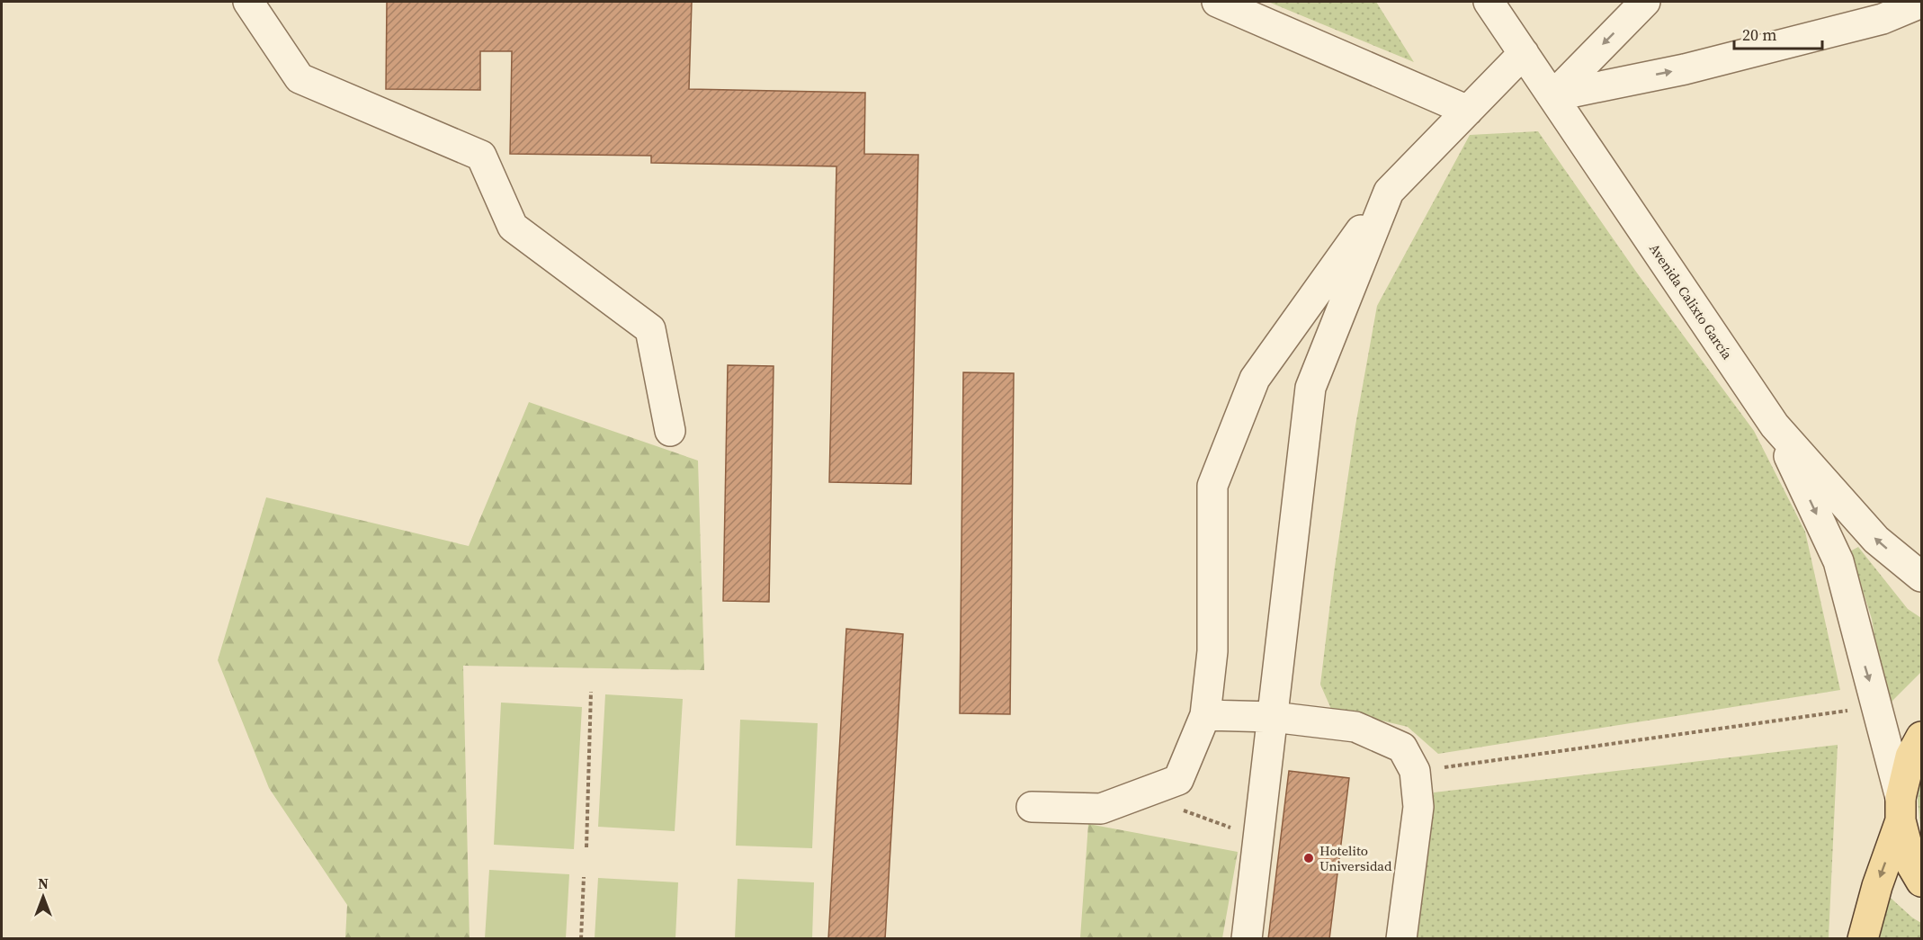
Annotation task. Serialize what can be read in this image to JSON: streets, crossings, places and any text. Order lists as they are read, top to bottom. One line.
{"streets":{"street":["Avenida Calixto García"]},"places":["Hotelito Universidad"],"scale_bar":"20 m","north":"top"}
